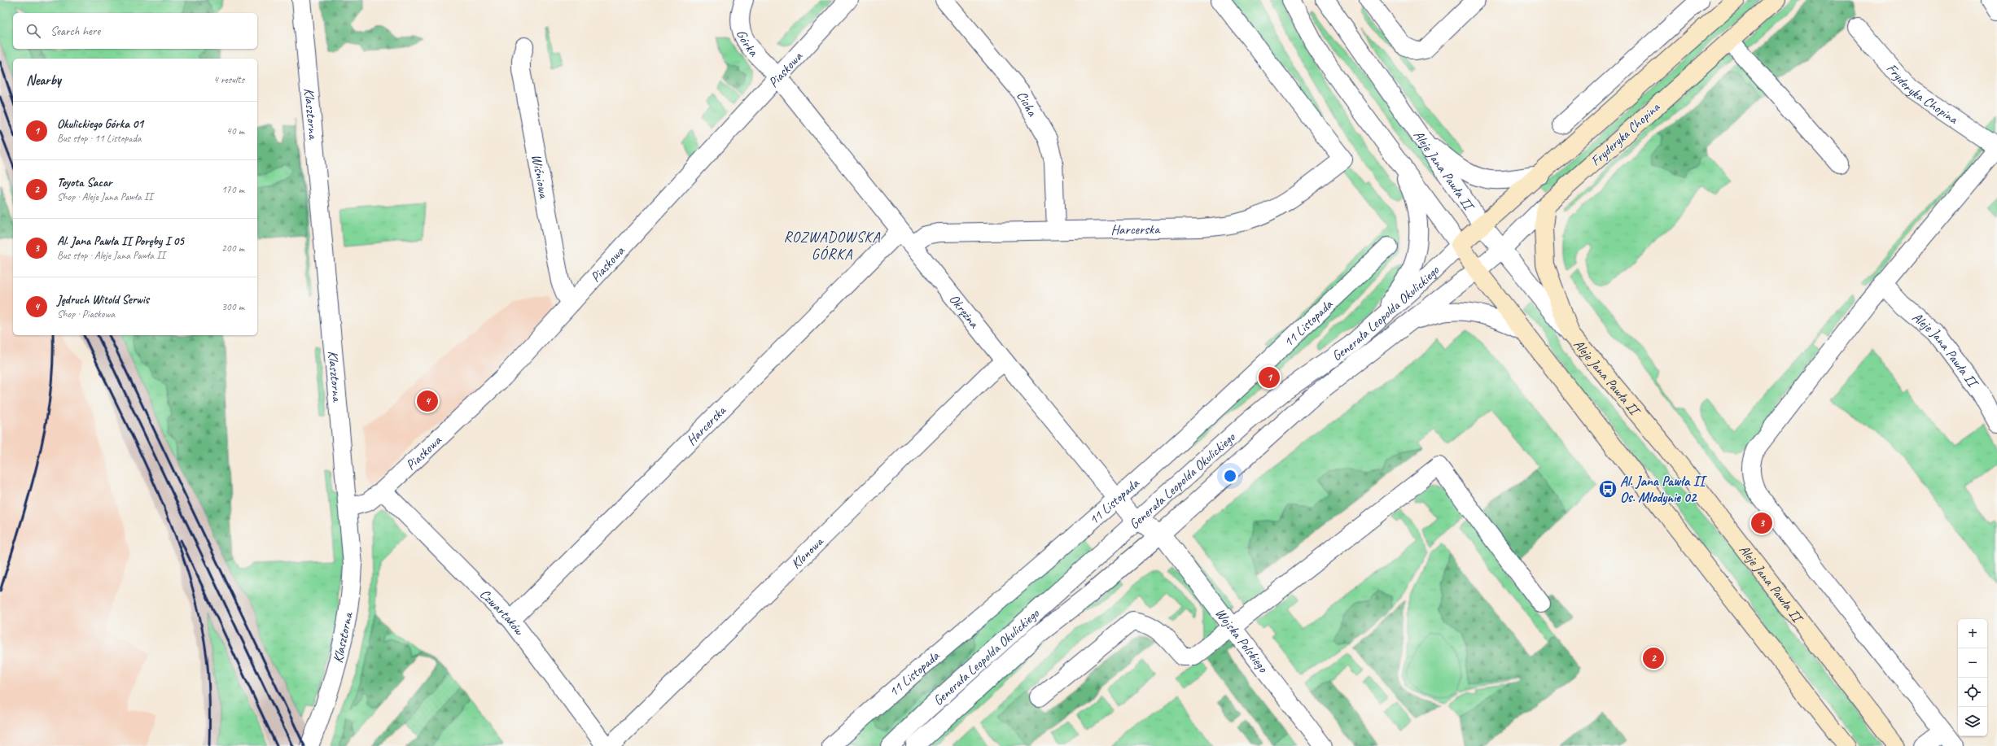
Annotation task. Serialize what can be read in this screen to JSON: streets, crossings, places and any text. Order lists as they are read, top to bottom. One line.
{"streets":{"main road":["Fryderyka Chopina","Aleje Jana Pawła II","Generała Leopolda Okulickiego"],"street":["Górka","Piaskowa","Cicha","Klasztorna","Wiśniowa","Harcerska","Okrężna","11 Listopada","Klonowa","Czwartaków","Wojska Polskiego"]},"crossings":[["Górka","Piaskowa"],["Górka","Okrężna"],["Piaskowa","Klasztorna"],["Piaskowa","Wiśniowa"],["Piaskowa","Okrężna"],["Piaskowa","Czwartaków"],["Fryderyka Chopina","Aleje Jana Pawła II"],["Fryderyka Chopina","Generała Leopolda Okulickiego"],["Cicha","Harcerska"],["Aleje Jana Pawła II","Generała Leopolda Okulickiego"],["Harcerska","Okrężna"],["Harcerska","Czwartaków"],["Okrężna","Generała Leopolda Okulickiego"],["Okrężna","11 Listopada"],["Okrężna","Klonowa"],["Okrężna","Wojska Polskiego"],["Generała Leopolda Okulickiego","Wojska Polskiego"]],"districts":["ROZWADOWSKA GÓRKA"],"places":{"bus stop":["Al. Jana Pawła II Os. Młodynie 02"]},"page":{"search":"Search here","heading":["Nearby","4 results"],"list":[{"mark":"1","name":"Okulickiego Górka 01","note":"Bus stop · 11 Listopada","value":"40 m"},{"mark":"2","name":"Toyota Sacar","note":"Shop · Aleje Jana Pawła II","value":"170 m"},{"mark":"3","name":"Al. Jana Pawła II Poręby I 05","note":"Bus stop · Aleje Jana Pawła II","value":"200 m"},{"mark":"4","name":"Jędruch Witold Serwis","note":"Shop · Piaskowa","value":"300 m"}],"pins":["1","4","3","2"],"map_buttons":["+","−"]}}
